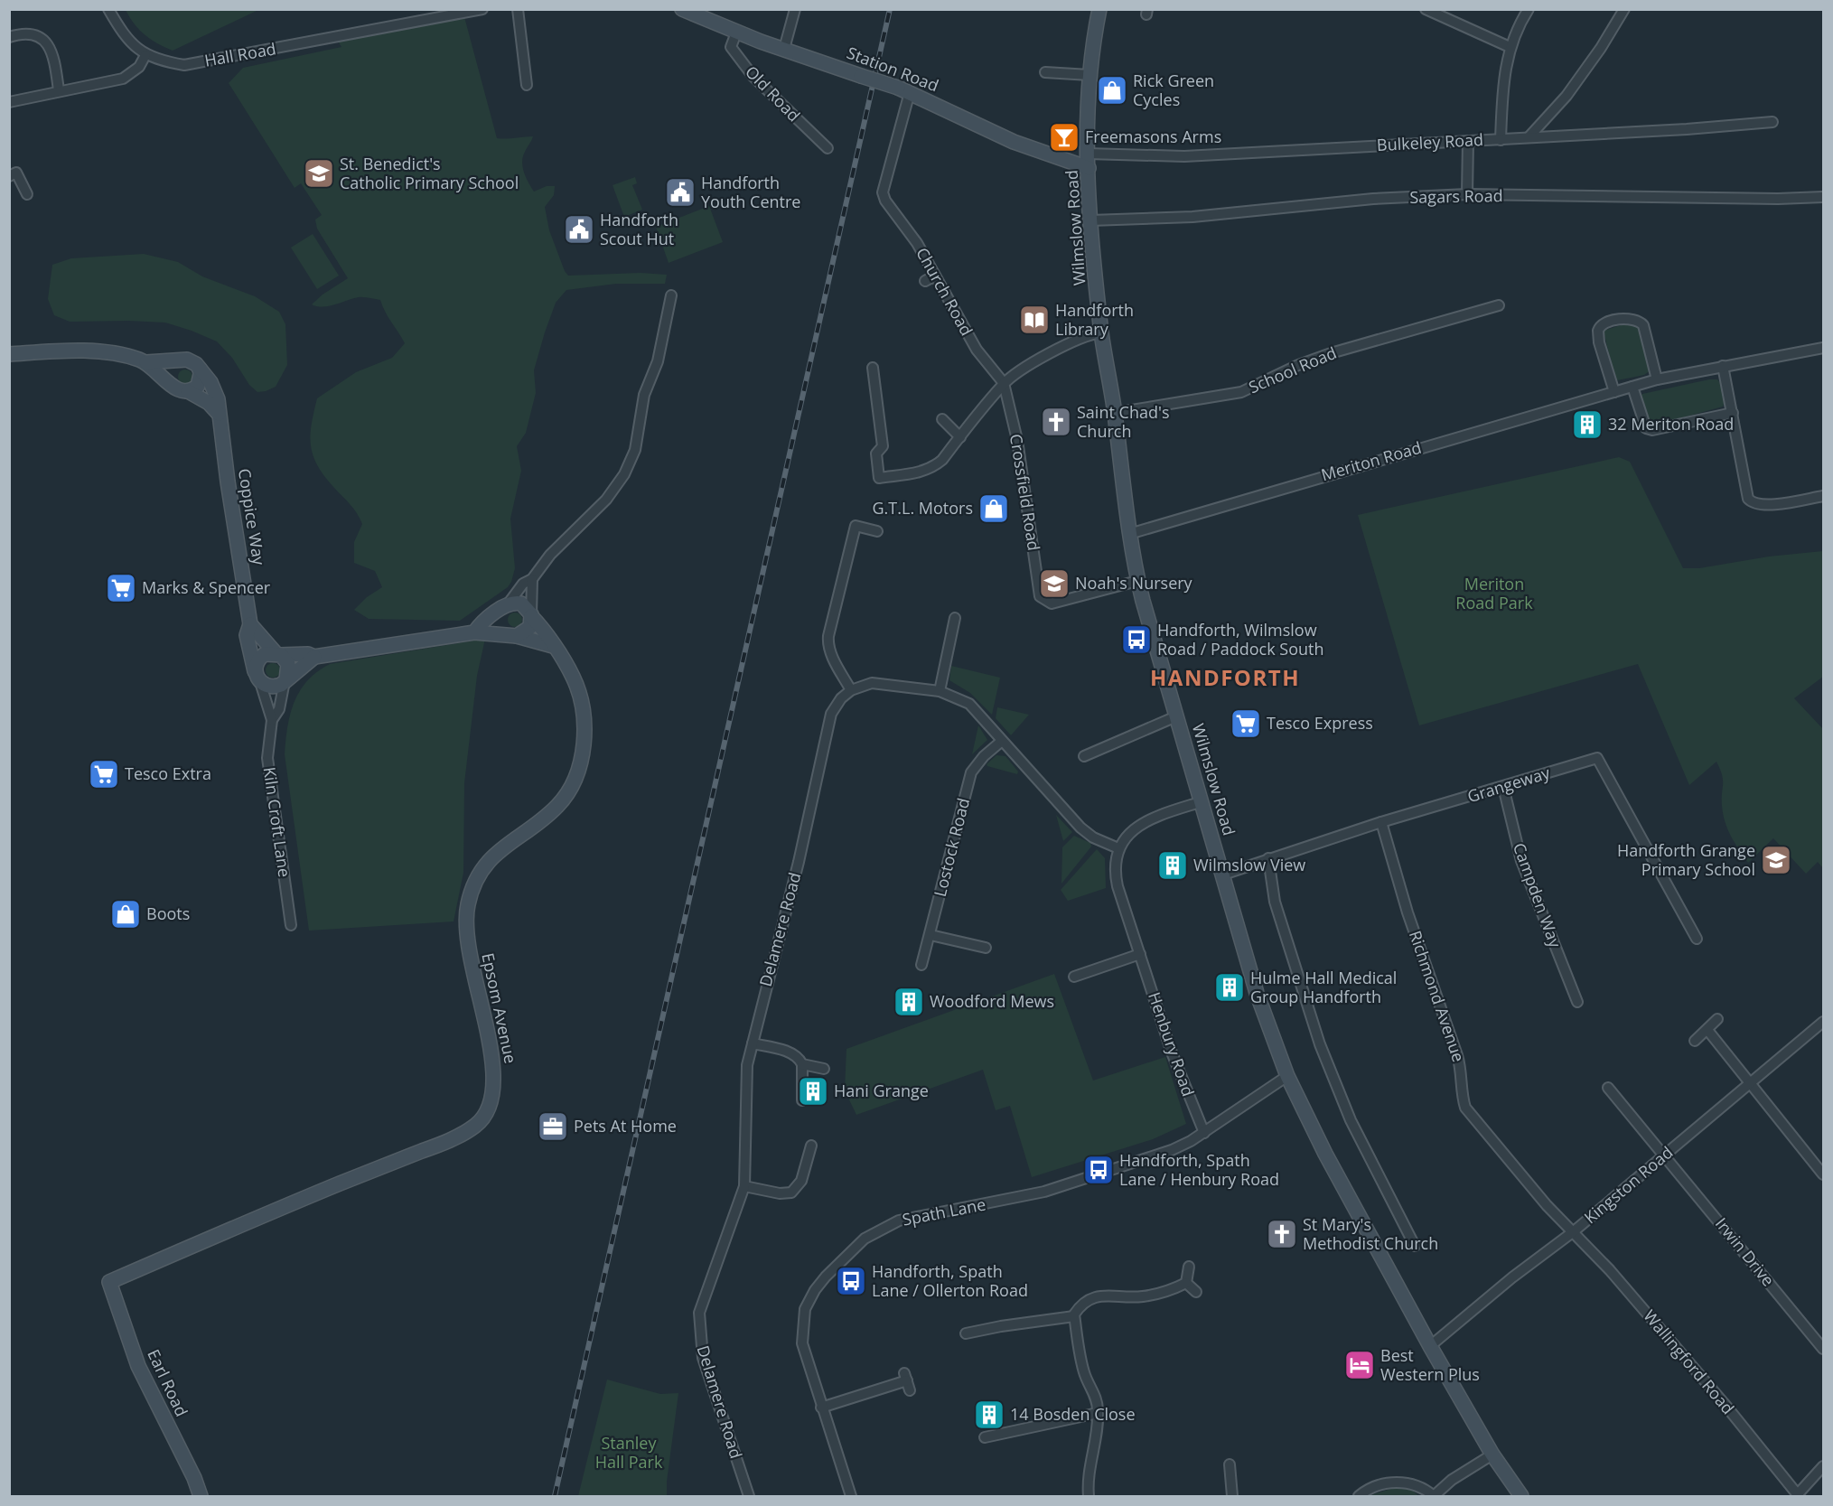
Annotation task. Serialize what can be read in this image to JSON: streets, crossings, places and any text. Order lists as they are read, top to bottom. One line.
{"streets":{"street":["Hall Road","Station Road","Old Road","Bulkeley Road","Sagars Road","Wilmslow Road","Church Road","School Road","Meriton Road","Crossfield Road","Coppice Way","Grangeway","Kiln Croft Lane","Lostock Road","Campden Way","Delamere Road","Richmond Avenue","Epsom Avenue","Henbury Road","Kingston Road","Spath Lane","Irwin Drive","Wallingford Road","Earl Road"]},"crossings":[["Station Road","Old Road"],["Station Road","Wilmslow Road"],["Station Road","Church Road"],["Bulkeley Road","Wilmslow Road"],["Sagars Road","Wilmslow Road"],["Wilmslow Road","School Road"],["Wilmslow Road","Meriton Road"],["Wilmslow Road","Crossfield Road"],["Wilmslow Road","Grangeway"],["Wilmslow Road","Kingston Road"],["Wilmslow Road","Spath Lane"],["Church Road","Crossfield Road"],["Coppice Way","Kiln Croft Lane"],["Grangeway","Campden Way"],["Grangeway","Richmond Avenue"],["Richmond Avenue","Kingston Road"],["Richmond Avenue","Wallingford Road"],["Epsom Avenue","Earl Road"],["Henbury Road","Spath Lane"],["Kingston Road","Irwin Drive"],["Kingston Road","Wallingford Road"]],"districts":["HANDFORTH"],"parks":["Meriton Road Park","Stanley Hall Park"],"places":{"shop":["Rick Green Cycles","G.T.L. Motors","Boots"],"bar":["Freemasons Arms"],"school or university":["St. Benedict's Catholic Primary School","Noah's Nursery","Handforth Grange Primary School"],"public building":["Handforth Youth Centre","Handforth Scout Hut"],"library":["Handforth Library"],"church":["Saint Chad's Church","St Mary's Methodist Church"],"building":["32 Meriton Road","Wilmslow View","Hulme Hall Medical Group Handforth","Woodford Mews","Hani Grange","14 Bosden Close"],"supermarket":["Marks & Spencer","Tesco Express","Tesco Extra"],"bus stop":["Handforth, Wilmslow Road / Paddock South","Handforth, Spath Lane / Henbury Road","Handforth, Spath Lane / Ollerton Road"],"office":["Pets At Home"],"hotel":["Best Western Plus"]}}
